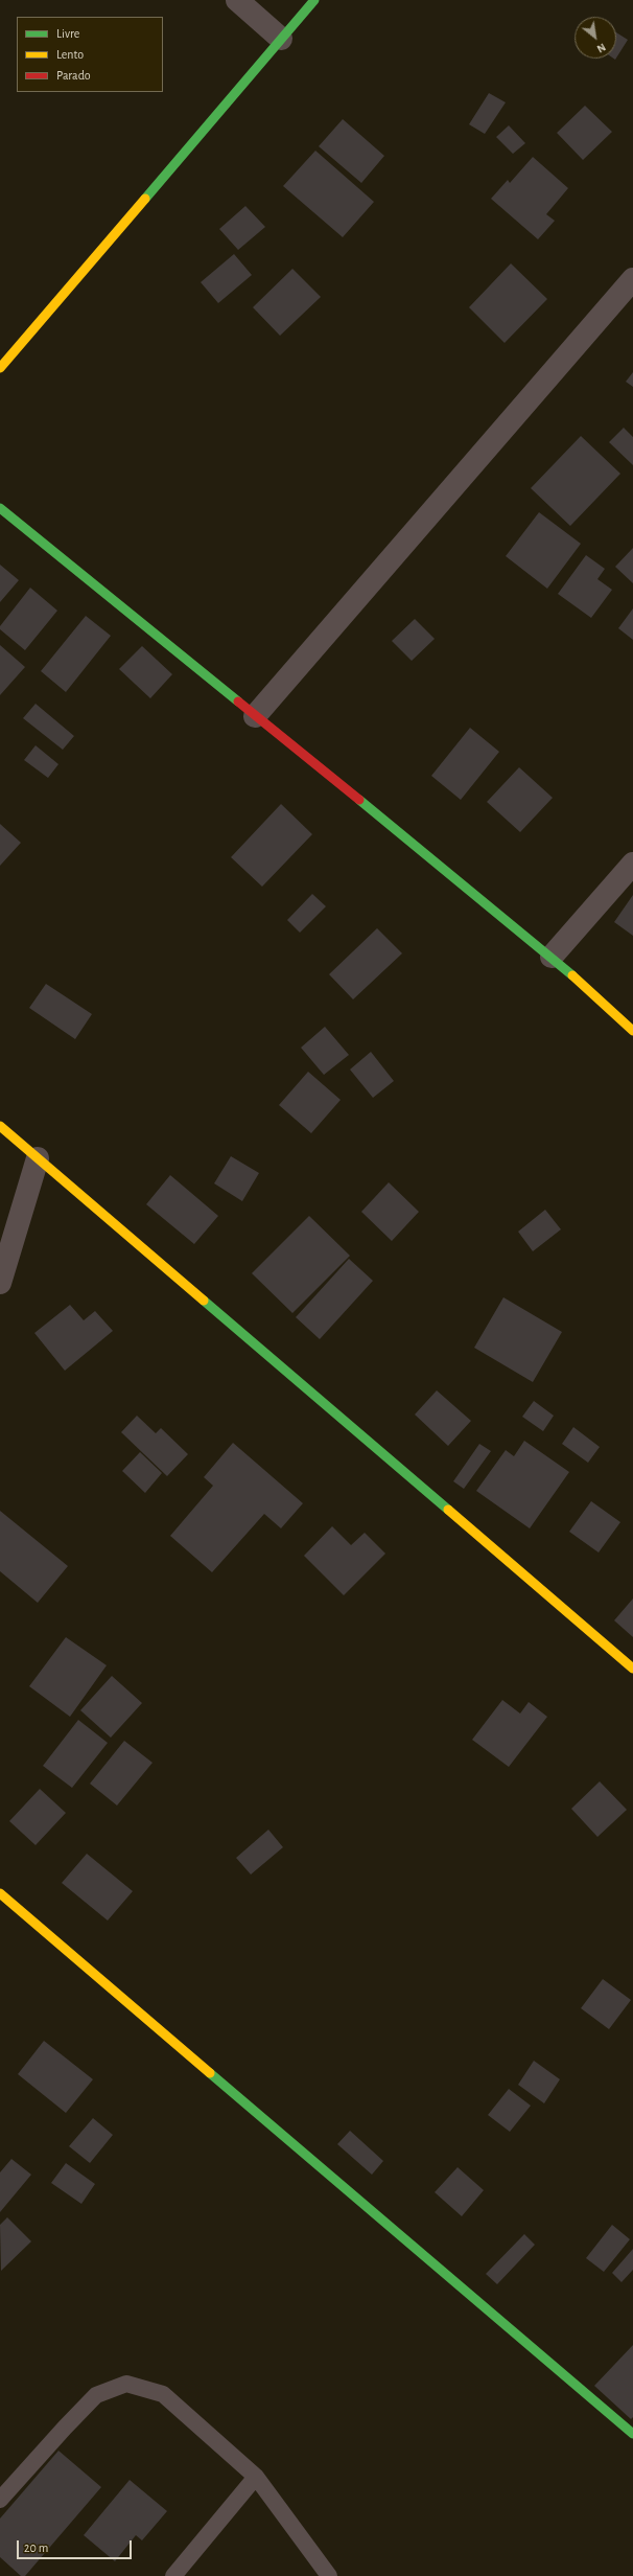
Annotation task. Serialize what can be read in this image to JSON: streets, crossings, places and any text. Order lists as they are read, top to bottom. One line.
{"legend":["Livre","Lento","Parado"],"scale_bar":"20 m","north":"bottom right"}
